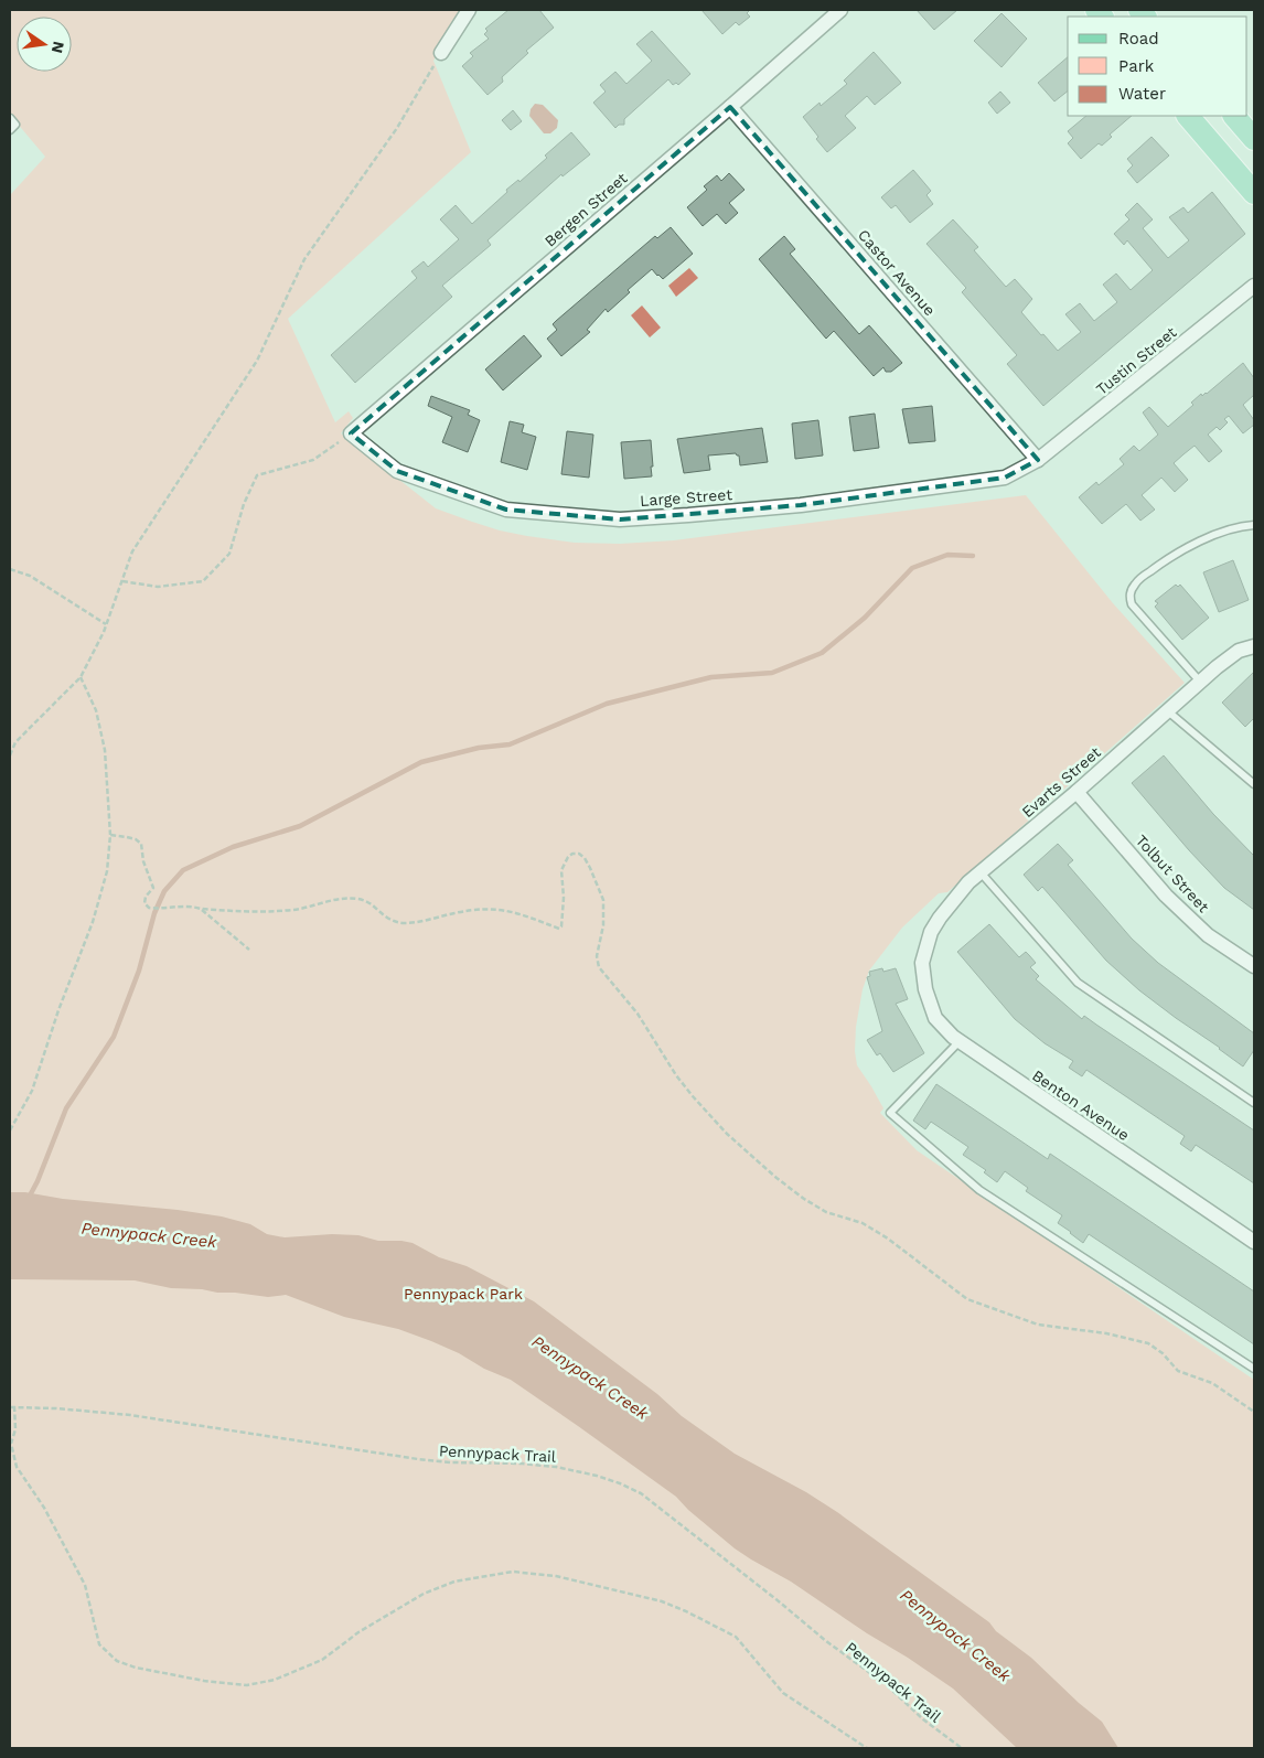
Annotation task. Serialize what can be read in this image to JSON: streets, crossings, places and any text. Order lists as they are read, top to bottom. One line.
{"streets":{"street":["Bergen Street","Castor Avenue","Tustin Street","Large Street","Evarts Street","Tolbut Street","Benton Avenue"],"path":["Pennypack Trail"]},"crossings":[["Bergen Street","Castor Avenue"],["Bergen Street","Large Street"],["Castor Avenue","Tustin Street"],["Castor Avenue","Large Street"],["Tustin Street","Large Street"],["Evarts Street","Tolbut Street"],["Evarts Street","Benton Avenue"]],"water":["Pennypack Creek"],"parks":["Pennypack Park"],"legend":["Road","Park","Water"],"north":"right"}
